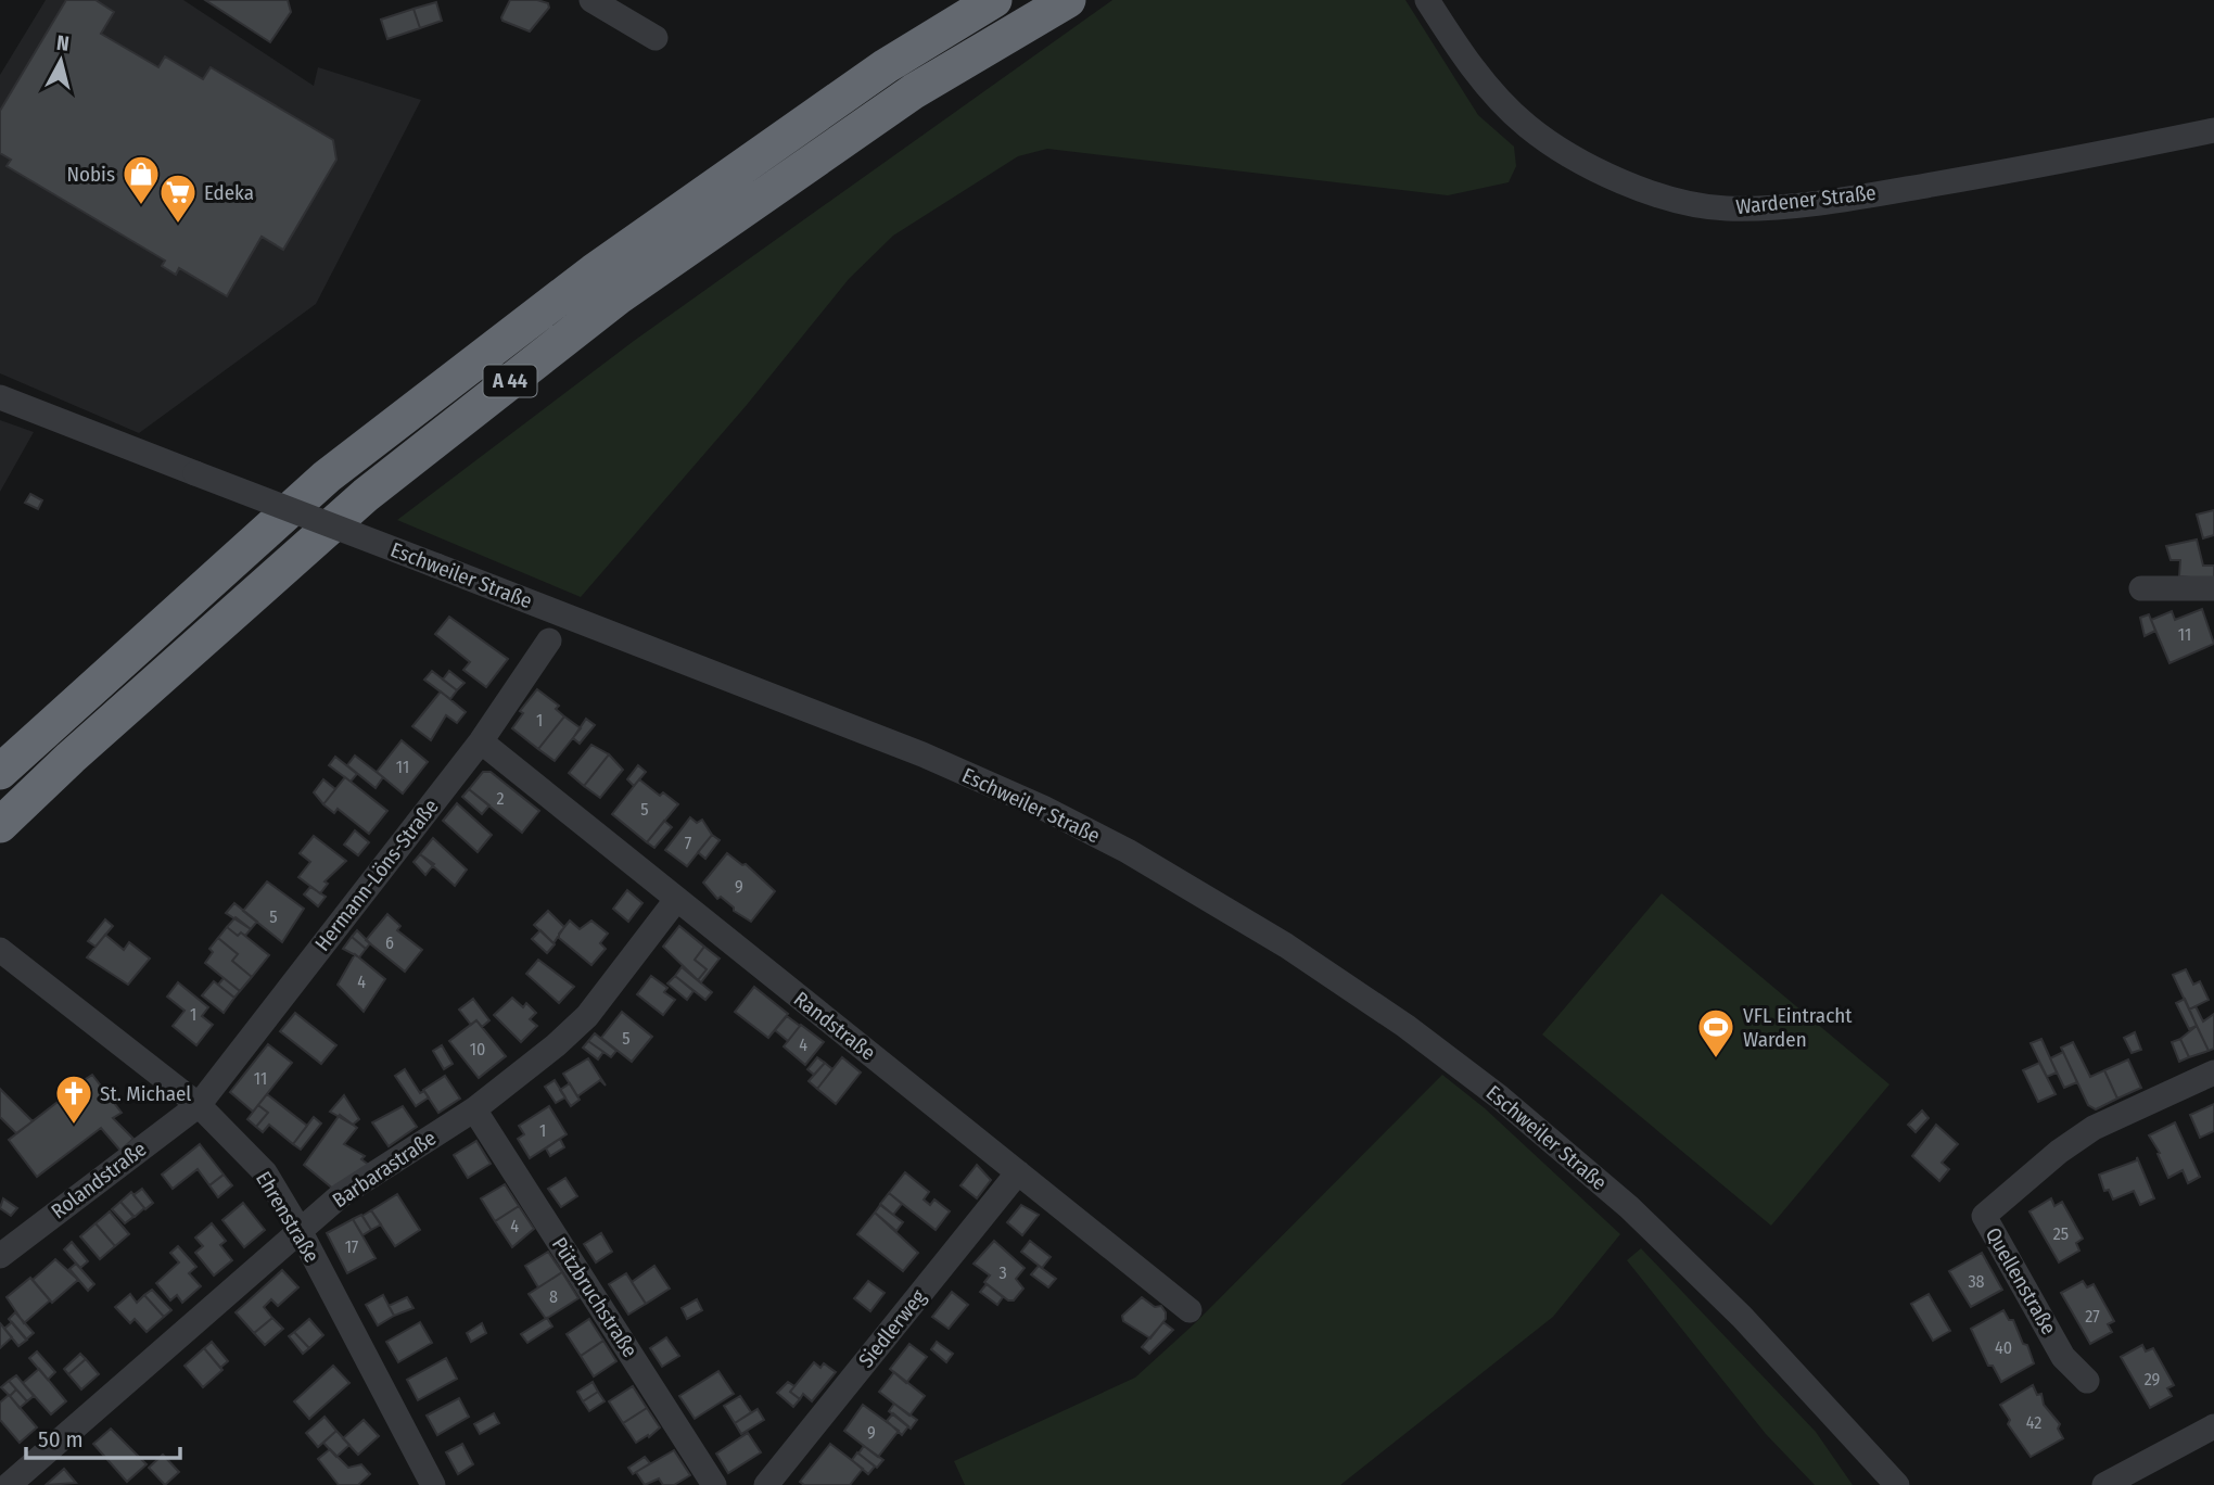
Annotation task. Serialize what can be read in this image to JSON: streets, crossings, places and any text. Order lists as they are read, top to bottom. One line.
{"streets":{"highway":["A 44"],"street":["Wardener Straße","Eschweiler Straße","Hermann-Löns-Straße","Randstraße","Barbarastraße","Rolandstraße","Ehrenstraße","Quellenstraße","Pützbruchstraße","Siedlerweg"]},"crossings":[["Hermann-Löns-Straße","Randstraße"],["Hermann-Löns-Straße","Rolandstraße"],["Hermann-Löns-Straße","Ehrenstraße"],["Randstraße","Barbarastraße"],["Randstraße","Siedlerweg"],["Barbarastraße","Ehrenstraße"],["Barbarastraße","Pützbruchstraße"],["Rolandstraße","Ehrenstraße"]],"places":{"shop":["Nobis"],"supermarket":["Edeka"],"sports":["VFL Eintracht Warden"],"church":["St. Michael"]},"house_numbers":["11","1","11","2","5","7","9","5","6","4","1","5","4","10","11","1","4","25","17","3","38","8","27","40","29","42","9"],"scale_bar":"50 m","north":"top"}
